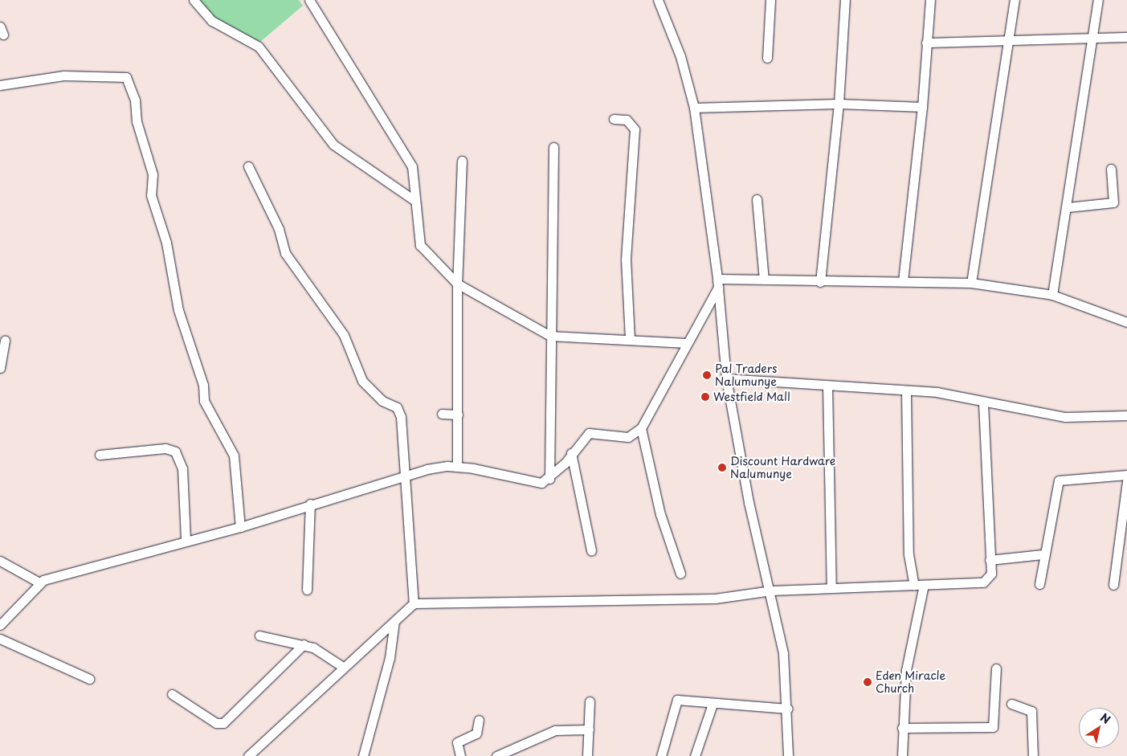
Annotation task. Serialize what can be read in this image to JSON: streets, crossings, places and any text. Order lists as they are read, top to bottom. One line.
{"places":["Pal Traders Nalumunye","Westfield Mall","Discount Hardware Nalumunye","Eden Miracle Church"],"north":"top right"}
